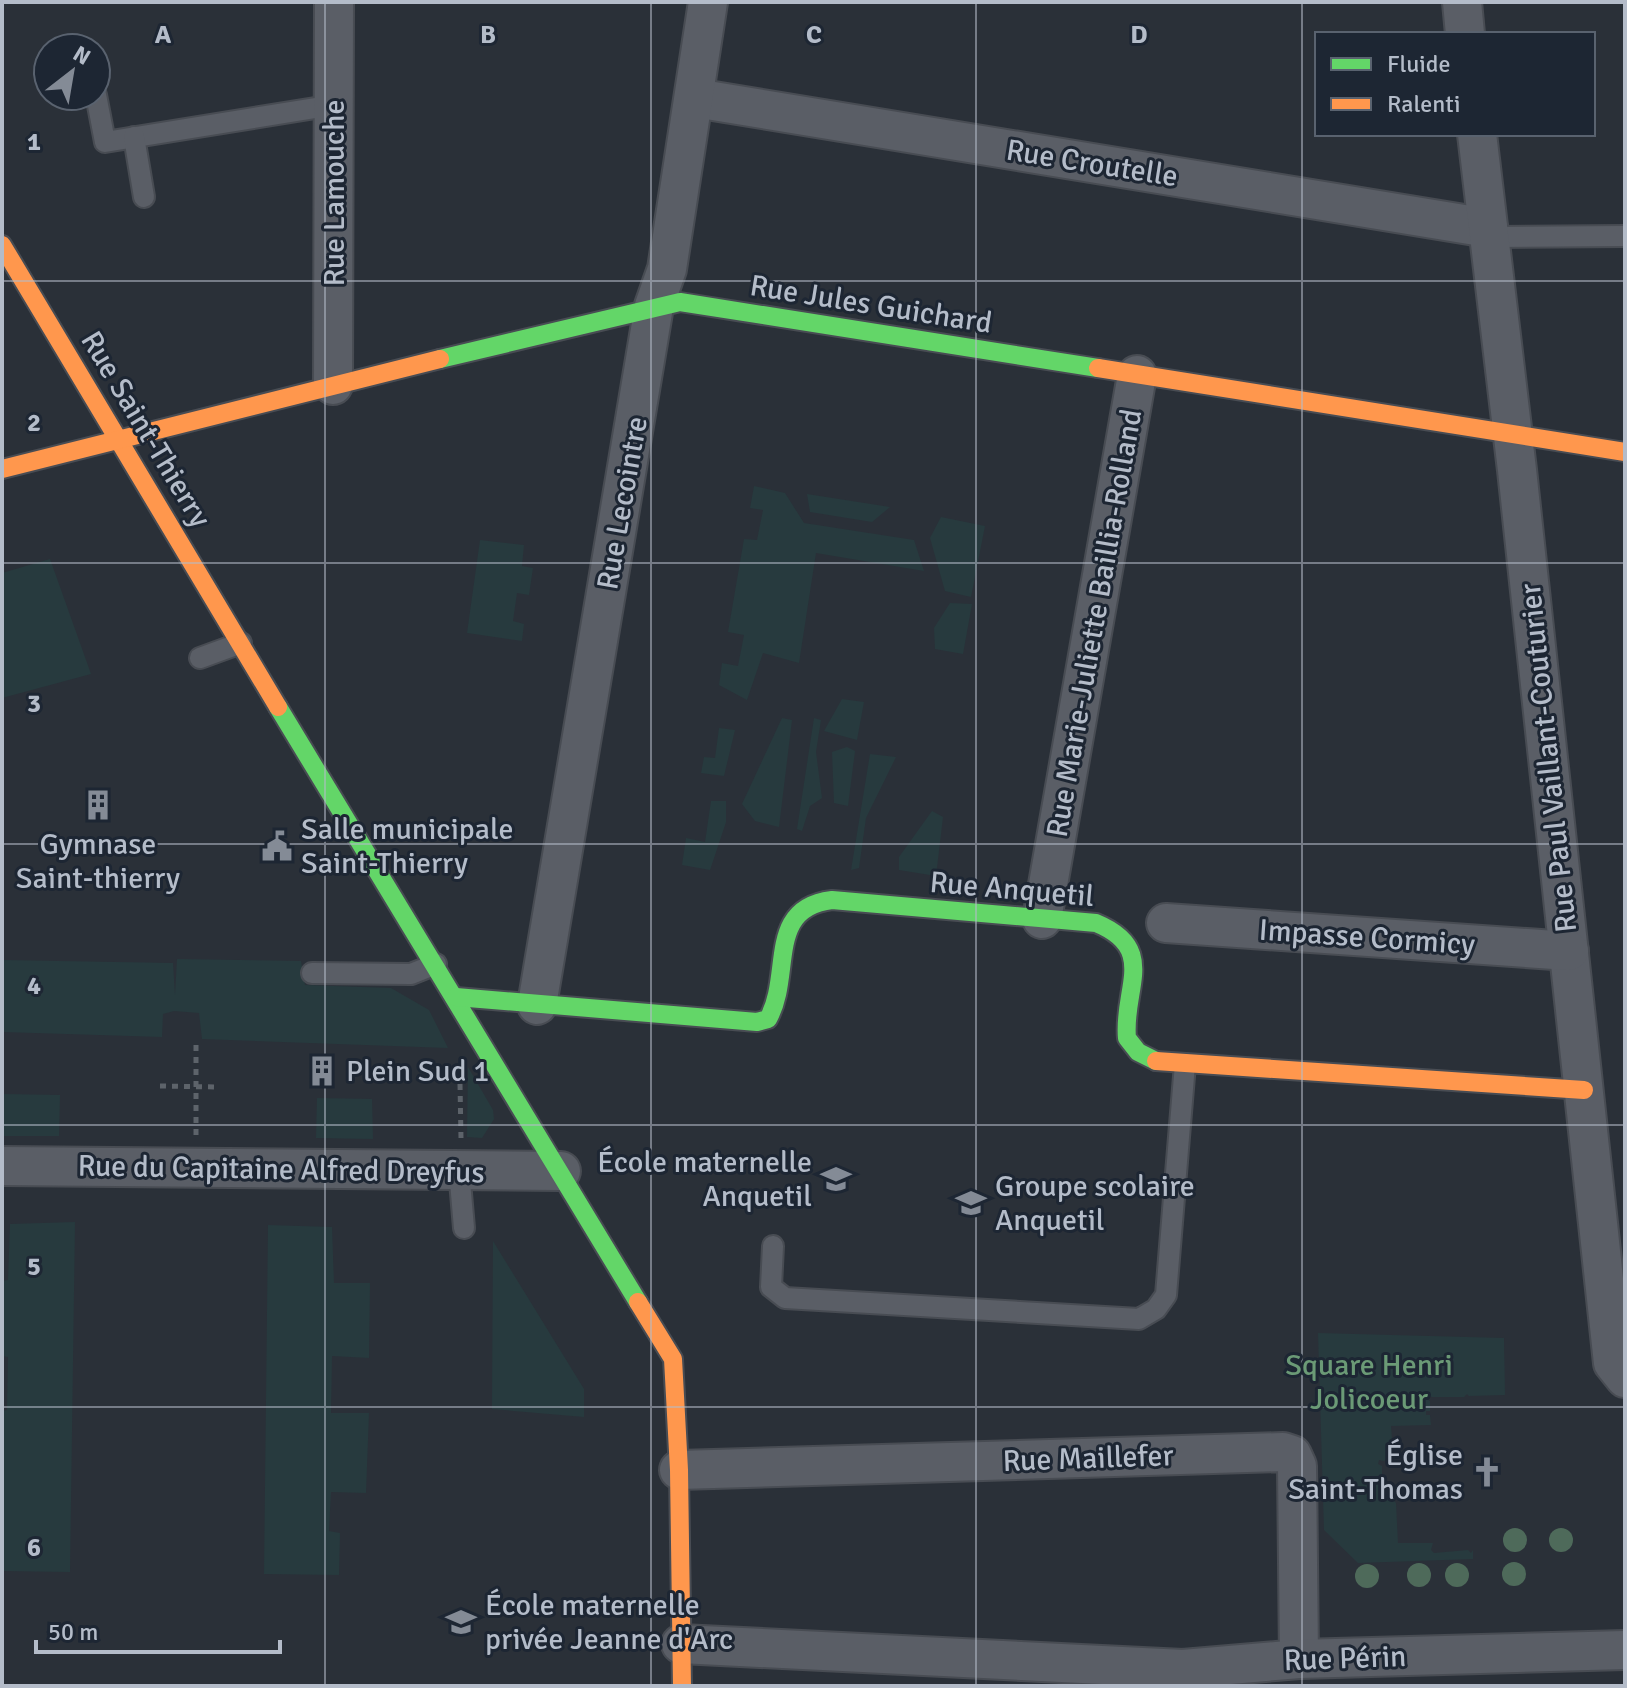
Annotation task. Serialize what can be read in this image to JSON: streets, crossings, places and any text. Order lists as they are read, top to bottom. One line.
{"streets":{"street":["Rue Croutelle","Rue Lamouche","Rue Jules Guichard","Rue Saint-Thierry","Rue Lecointre","Rue Marie-Juliette Baillia-Rolland","Rue Paul Vaillant-Couturier","Rue Anquetil","Impasse Cormicy","Rue du Capitaine Alfred Dreyfus","Rue Maillefer","Rue Périn"]},"crossings":[["Rue Croutelle","Rue Lecointre"],["Rue Croutelle","Rue Paul Vaillant-Couturier"],["Rue Lamouche","Rue Jules Guichard"],["Rue Jules Guichard","Rue Saint-Thierry"],["Rue Jules Guichard","Rue Lecointre"],["Rue Jules Guichard","Rue Marie-Juliette Baillia-Rolland"],["Rue Jules Guichard","Rue Paul Vaillant-Couturier"],["Rue Saint-Thierry","Rue Anquetil"],["Rue Saint-Thierry","Rue du Capitaine Alfred Dreyfus"],["Rue Saint-Thierry","Rue Maillefer"],["Rue Saint-Thierry","Rue Périn"],["Rue Lecointre","Rue Anquetil"],["Rue Marie-Juliette Baillia-Rolland","Rue Anquetil"],["Rue Paul Vaillant-Couturier","Rue Anquetil"],["Rue Paul Vaillant-Couturier","Impasse Cormicy"],["Rue Maillefer","Rue Périn"]],"parks":["Square Henri Jolicoeur"],"places":{"building":["Gymnase Saint-thierry","Plein Sud 1"],"public building":["Salle municipale Saint-Thierry"],"school or university":["École maternelle Anquetil","Groupe scolaire Anquetil","École maternelle privée Jeanne d'Arc"],"church":["Église Saint-Thomas"]},"legend":["Fluide","Ralenti"],"scale_bar":"50 m","north":"top right","grid":{"columns":["A","B","C","D"],"rows":["1","2","3","4","5","6"]}}
